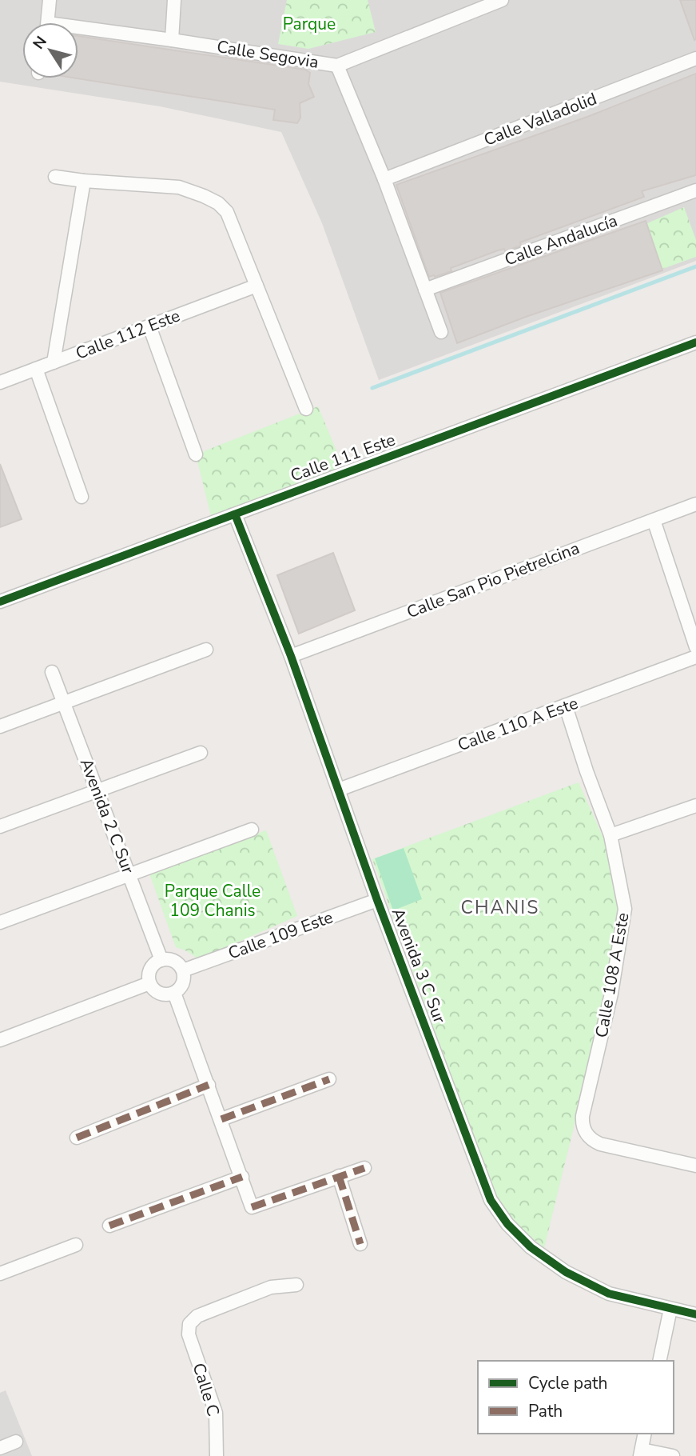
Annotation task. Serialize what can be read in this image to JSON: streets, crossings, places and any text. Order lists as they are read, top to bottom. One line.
{"streets":{"street":["Calle Segovia","Calle Valladolid","Calle Andalucía","Calle 112 Este","Calle 111 Este","Calle San Pio Pietrelcina","Calle 110 A Este","Avenida 2 C Sur","Calle 109 Este","Avenida 3 C Sur","Calle 108 A Este","Calle C"]},"crossings":[["Calle Segovia","Calle Valladolid"],["Calle Segovia","Calle Andalucía"],["Calle 111 Este","Avenida 3 C Sur"],["Calle San Pio Pietrelcina","Avenida 3 C Sur"],["Calle 110 A Este","Avenida 3 C Sur"],["Calle 110 A Este","Calle 108 A Este"],["Avenida 2 C Sur","Calle 109 Este"],["Calle 109 Este","Avenida 3 C Sur"]],"districts":["CHANIS"],"parks":["Parque","Parque Calle 109 Chanis"],"legend":["Cycle path","Path"],"north":"top left"}
